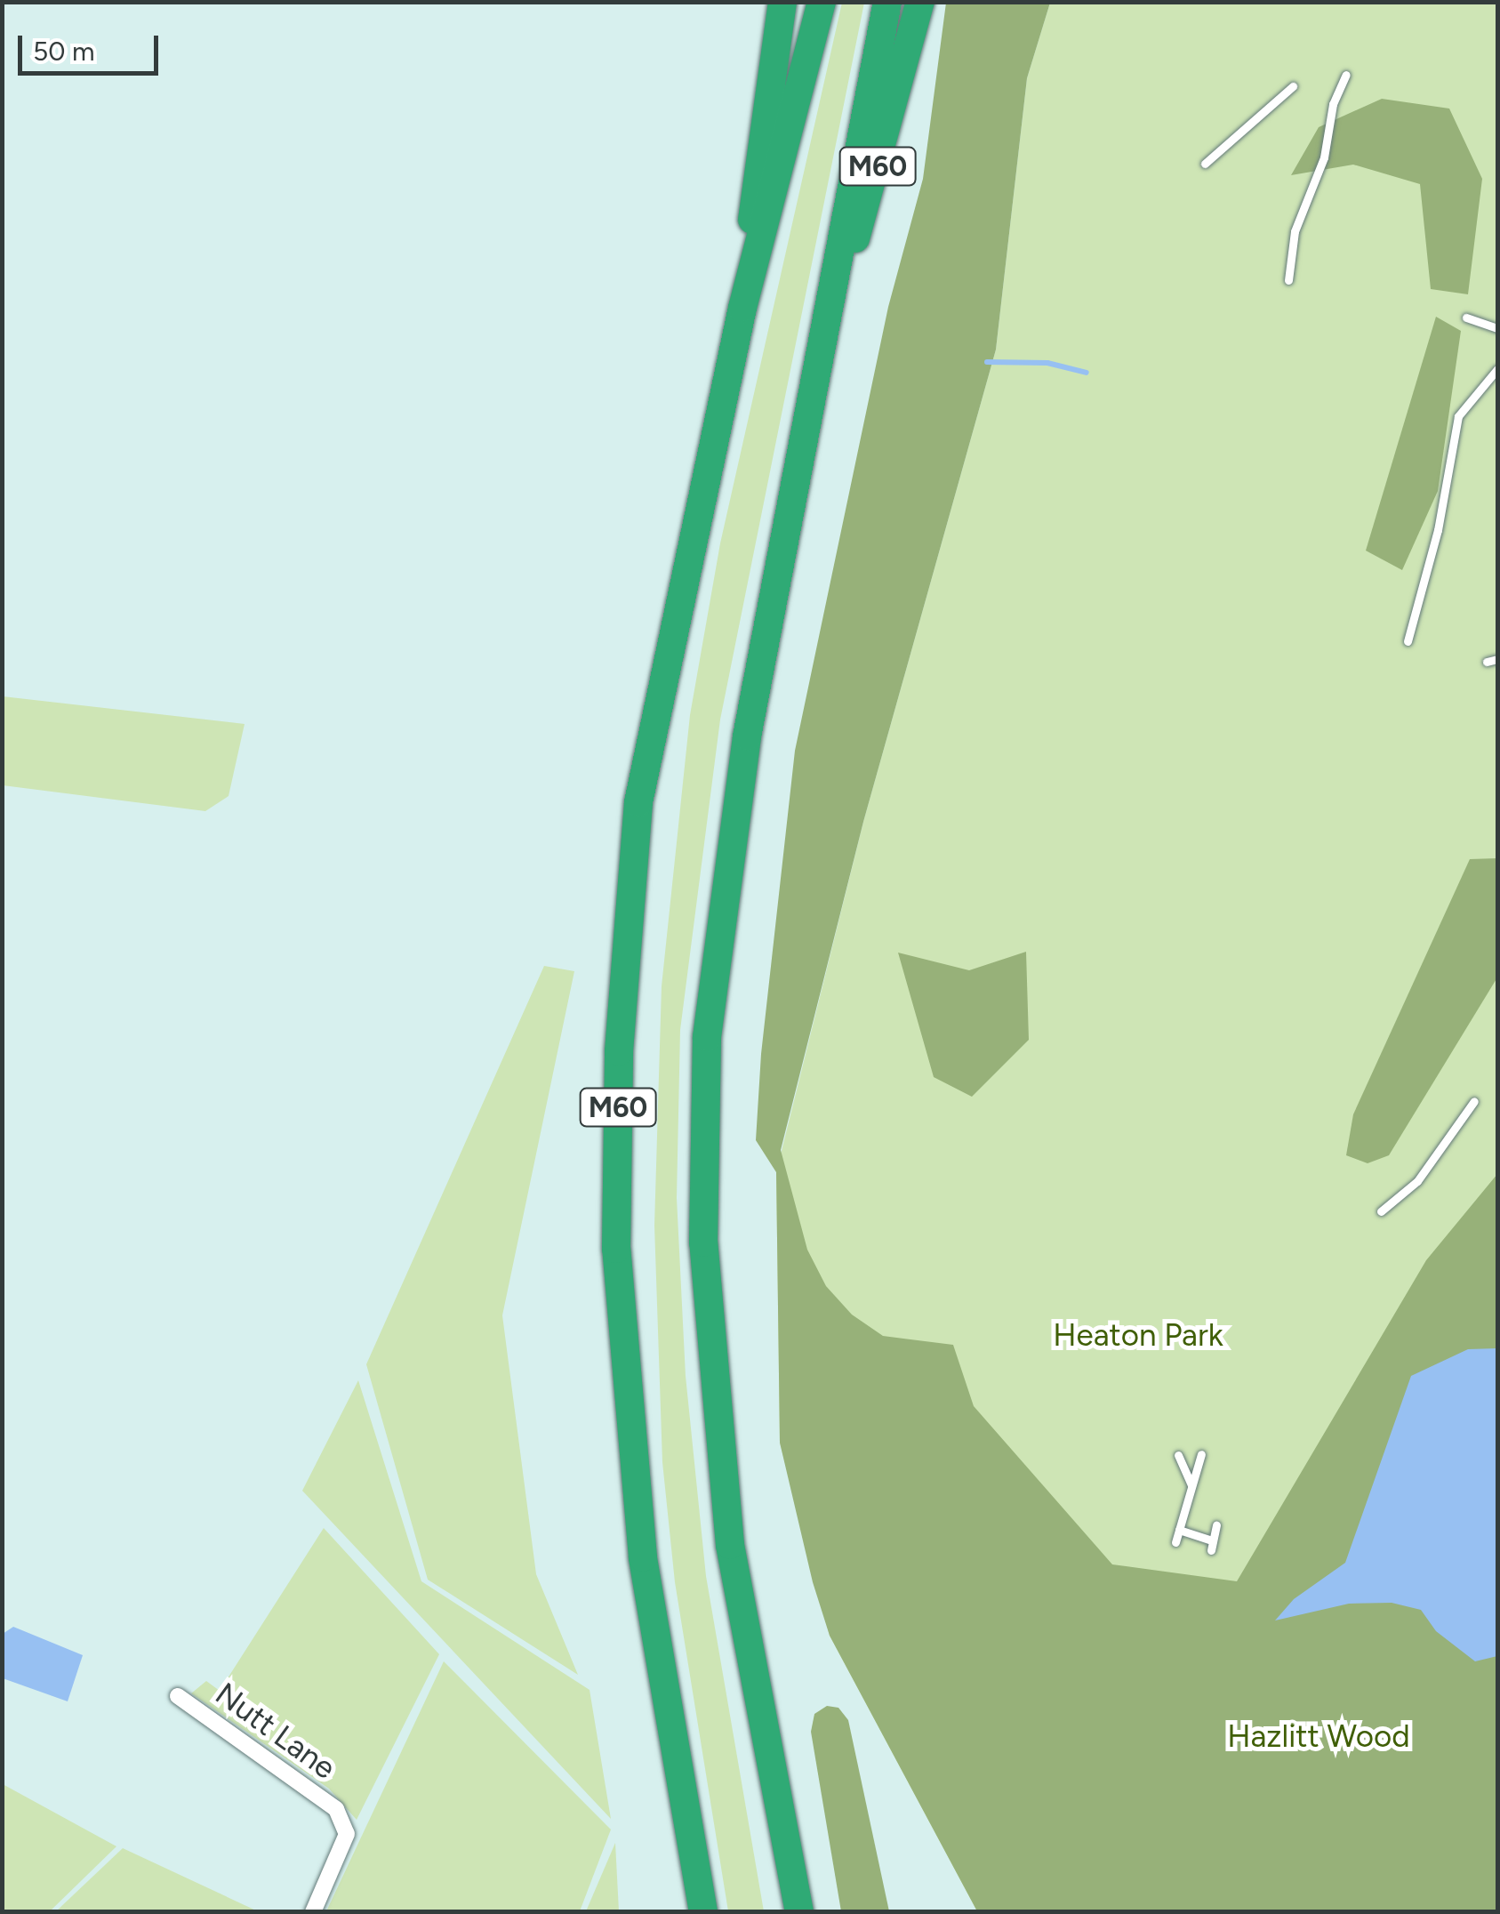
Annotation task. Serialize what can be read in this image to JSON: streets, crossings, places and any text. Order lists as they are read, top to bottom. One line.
{"streets":{"highway":["M60"],"street":["Nutt Lane"]},"parks":["Heaton Park","Hazlitt Wood"],"scale_bar":"50 m"}
